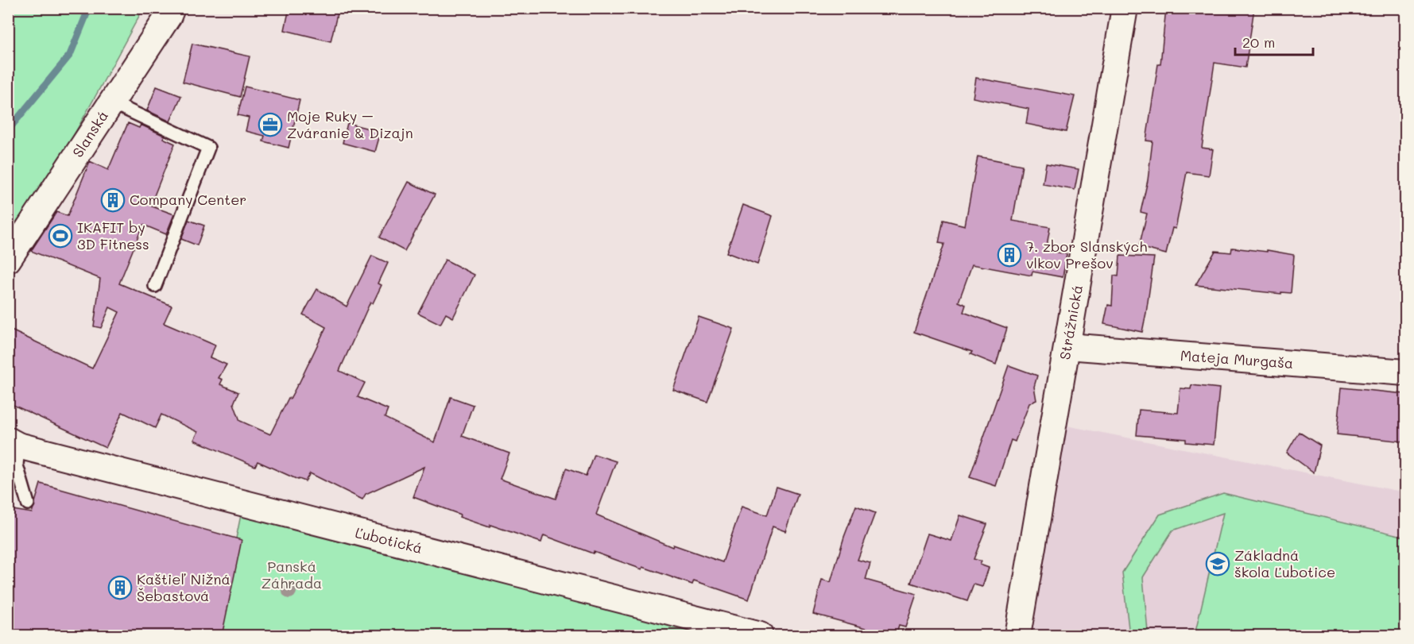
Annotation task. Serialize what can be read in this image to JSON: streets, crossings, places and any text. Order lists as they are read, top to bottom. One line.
{"streets":{"street":["Slanská","Strážnická","Mateja Murgaša","Ľubotická"]},"crossings":[["Strážnická","Mateja Murgaša"]],"parks":["Panská Záhrada"],"places":{"office":["Moje Ruky – Zváranie & Dizajn"],"building":["Company Center","7. zbor Slanských vlkov Prešov","Kaštieľ Nižná Šebastová"],"sports":["IKAFIT by 3D Fitness"],"school or university":["Základná škola Ľubotice"]},"scale_bar":"20 m"}
